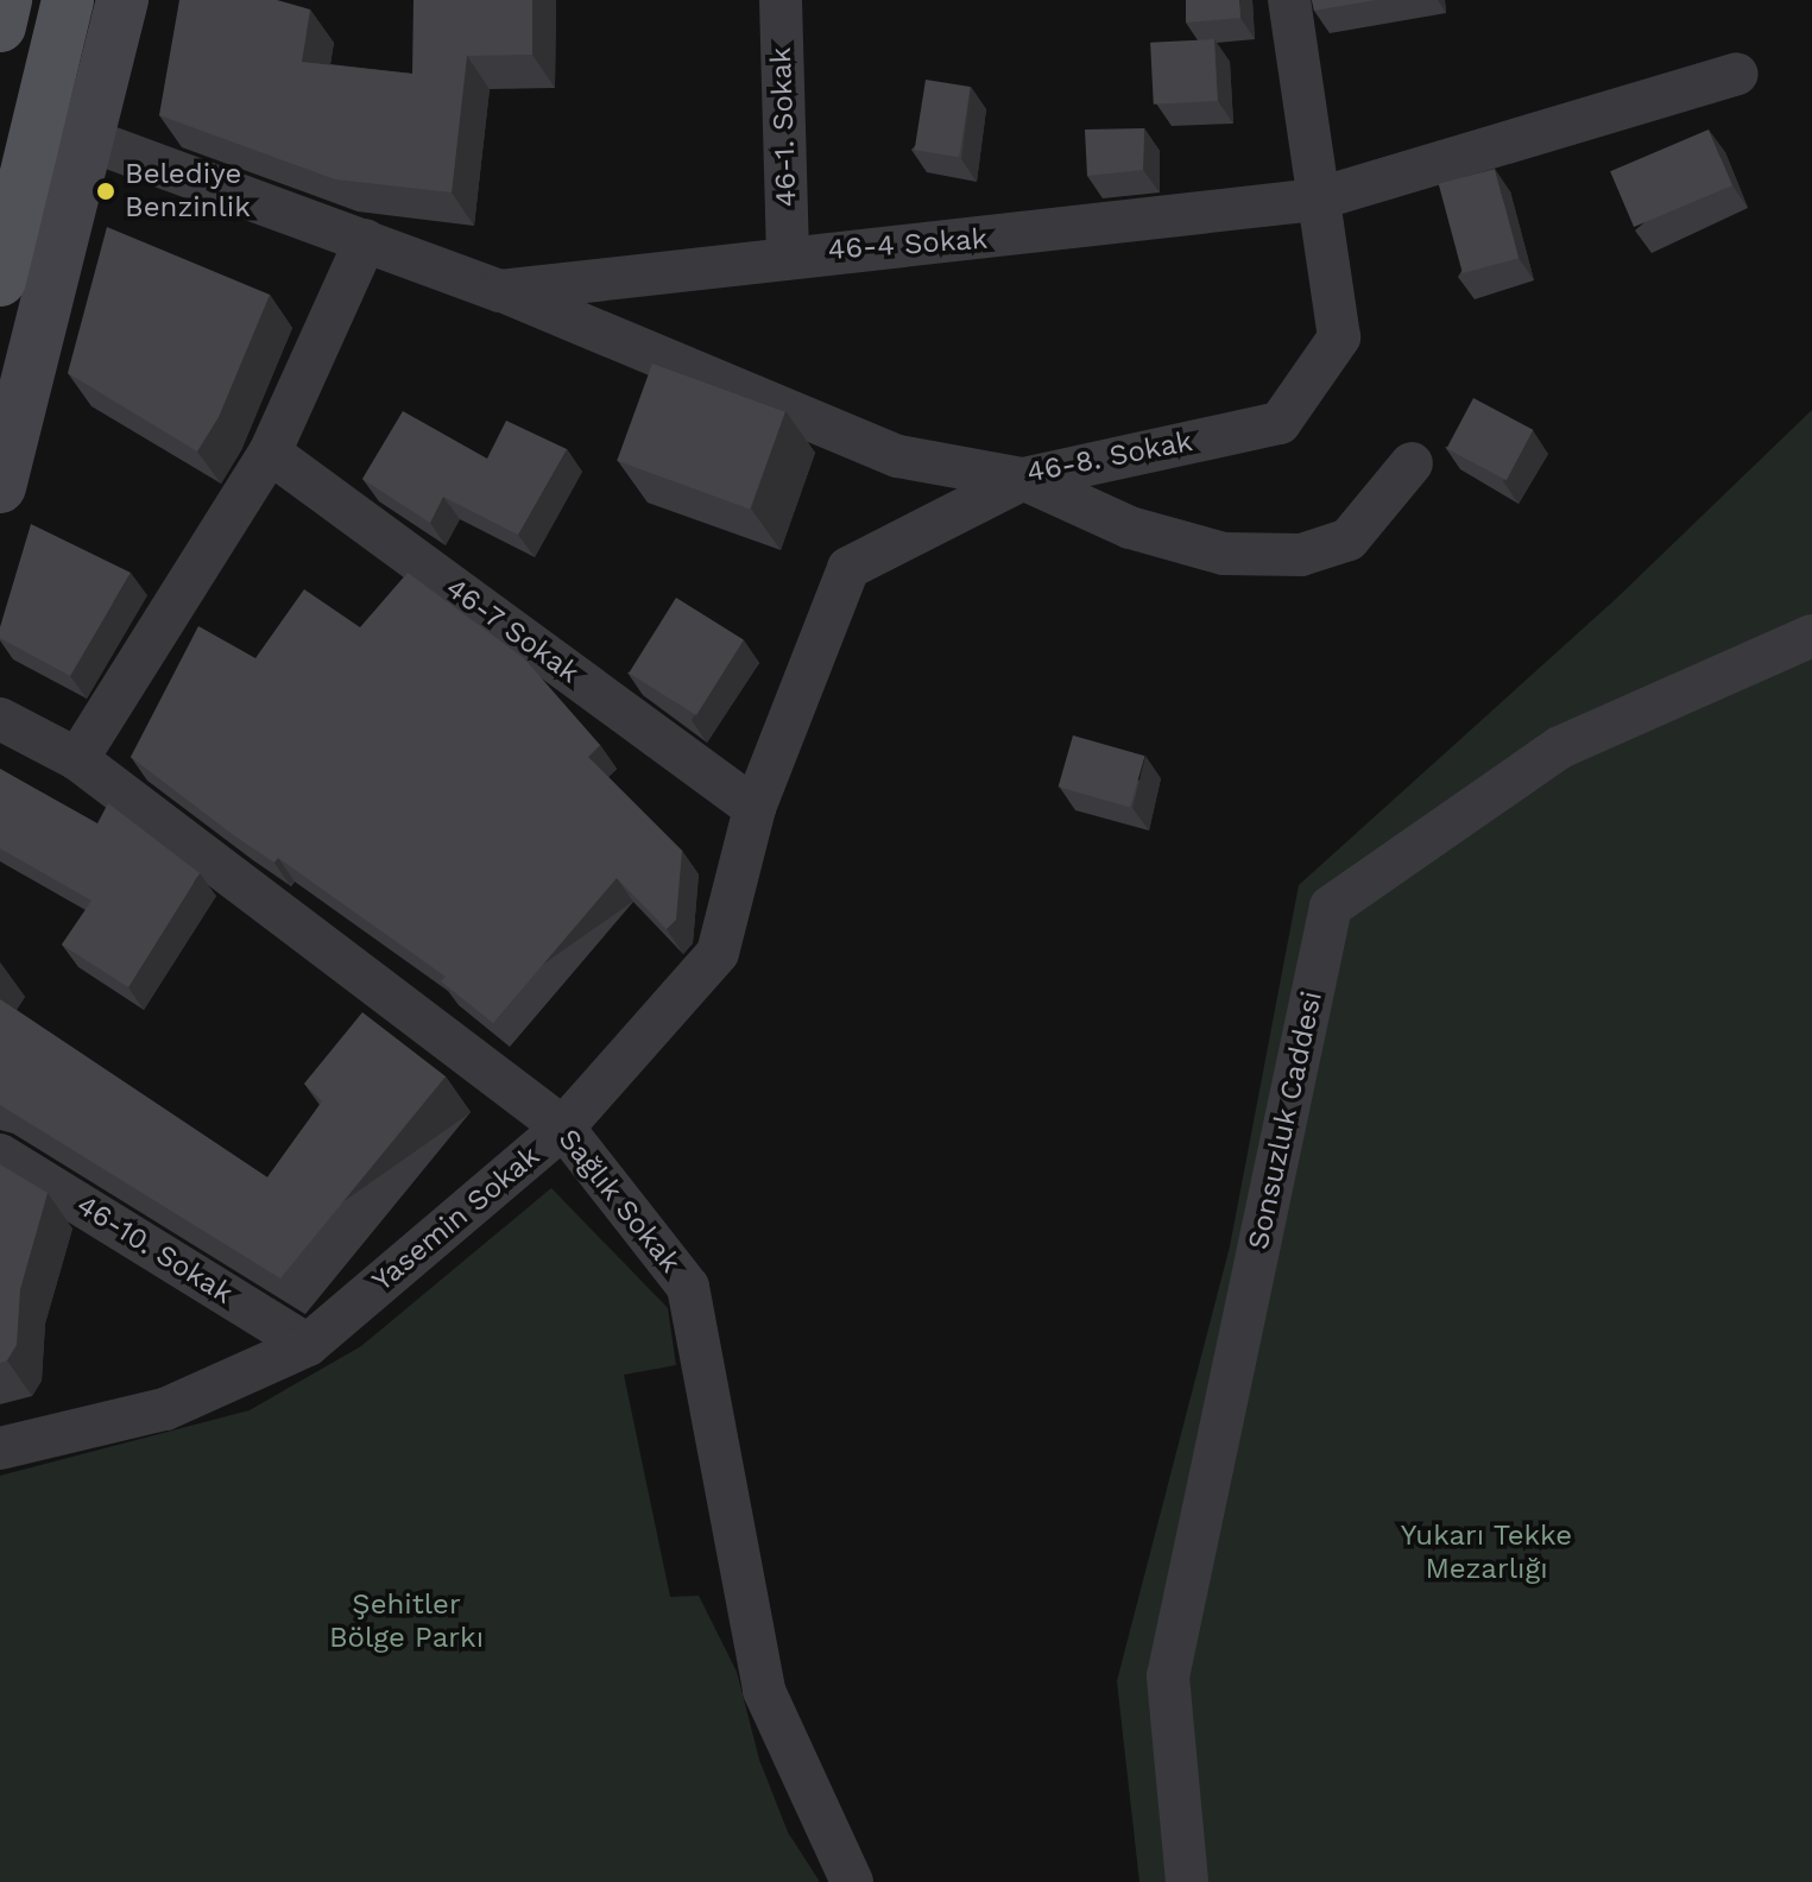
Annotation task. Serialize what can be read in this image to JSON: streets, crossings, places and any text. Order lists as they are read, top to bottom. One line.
{"streets":{"street":["46-1. Sokak","46-4 Sokak","46-8. Sokak","46-7 Sokak","Sonsuzluk Caddesi","Sağlık Sokak","Yasemin Sokak","46-10. Sokak"]},"crossings":[["46-1. Sokak","46-4 Sokak"],["46-4 Sokak","46-8. Sokak"],["46-8. Sokak","Yasemin Sokak"],["46-7 Sokak","Yasemin Sokak"],["Sağlık Sokak","Yasemin Sokak"],["Yasemin Sokak","46-10. Sokak"]],"parks":["Yukarı Tekke Mezarlığı","Şehitler Bölge Parkı"],"places":["Belediye Benzinlik"]}
